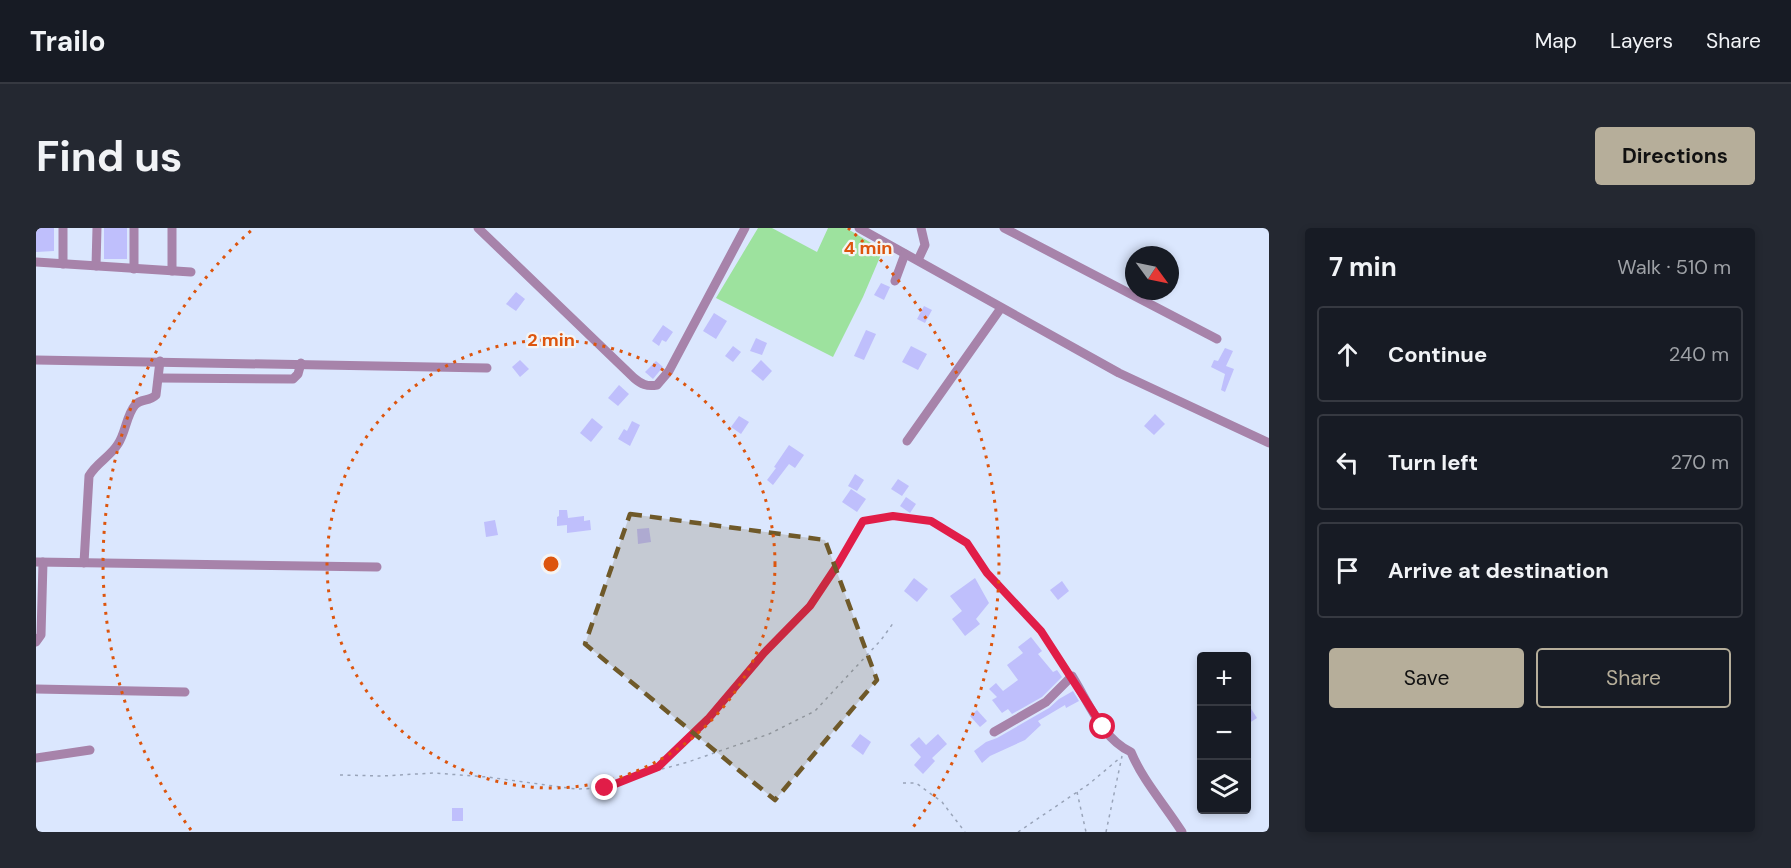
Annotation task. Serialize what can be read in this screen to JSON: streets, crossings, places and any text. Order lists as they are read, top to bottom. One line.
{"north":"bottom right","page":{"header":"Trailo","nav":["Map","Layers","Share"],"buttons":["Directions",["Save","Share"]],"title":"Find us","heading":["7 min","Walk · 510 m"],"list":[["Continue","240 m"],["Turn left","270 m"],"Arrive at destination"],"map_buttons":["+","−"]},"rings":["4 min","2 min"]}
